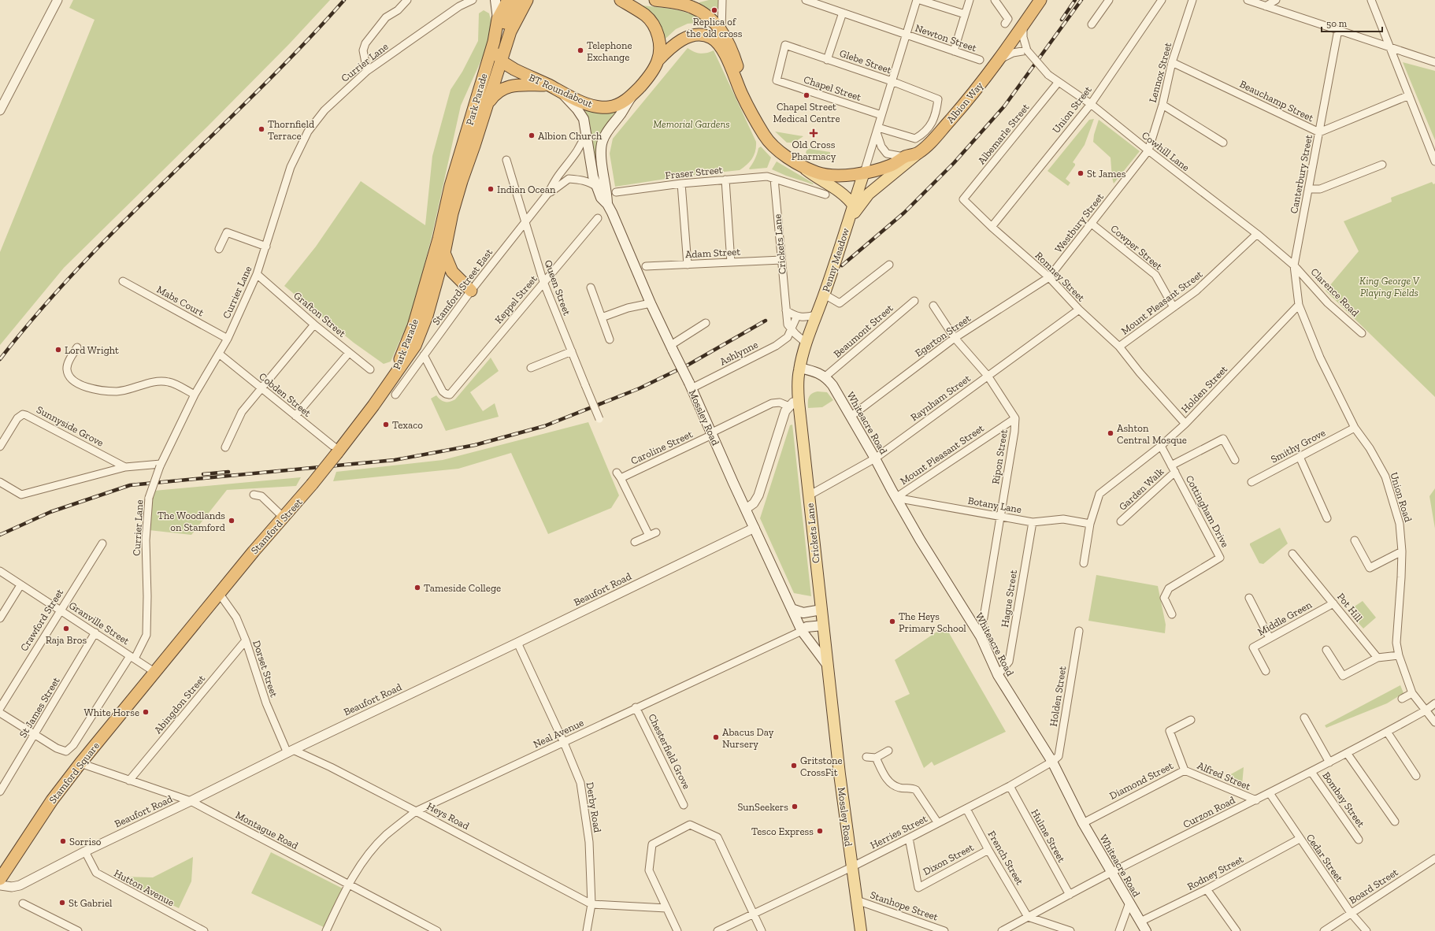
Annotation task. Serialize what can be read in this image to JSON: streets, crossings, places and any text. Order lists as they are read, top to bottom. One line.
{"streets":{"highway":["BT Roundabout","Park Parade","Albion Way","Stamford Street","Stamford Square"],"main road":["Crickets Lane","Penny Meadow","Mossley Road","Whiteacre Road"],"street":["Newton Street","Glebe Street","Currier Lane","Lennox Street","Chapel Street","Beauchamp Street","Union Street","Albemarle Street","Cowhill Lane","Fraser Street","Canterbury Street","Westbury Street","Cowper Street","Adam Street","Romney Street","Stamford Street East","Queen Street","Clarence Road","Keppel Street","Mabs Court","Mount Pleasant Street","Grafton Street","Beaumont Street","Egerton Street","Ashlynne","Holden Street","Cobden Street","Raynham Street","Sunnyside Grove","Smithy Grove","Caroline Street","Ripon Street","Garden Walk","Union Road","Botany Lane","Cottingham Drive","Beaufort Road","Hague Street","Pot Hill","Middle Green","Crawford Street","Granville Street","Dorset Street","Abingdon Street","St James Street","Neal Avenue","Chesterfield Grove","Alfred Street","Diamond Street","Bombay Street","Derby Road","Curzon Road","Heys Road","Montague Road","Herries Street","Hulme Street","French Street","Cedar Street","Dixon Street","Rodney Street","Board Street","Hutton Avenue","Stanhope Street"]},"crossings":[["Newton Street","Penny Meadow"],["Glebe Street","Chapel Street"],["Glebe Street","Penny Meadow"],["Currier Lane","Mabs Court"],["Currier Lane","Grafton Street"],["Currier Lane","Cobden Street"],["Currier Lane","Granville Street"],["Currier Lane","Stamford Square"],["Lennox Street","Beauchamp Street"],["Lennox Street","Cowhill Lane"],["Lennox Street","Westbury Street"],["Chapel Street","Penny Meadow"],["BT Roundabout","Park Parade"],["Park Parade","Stamford Street"],["Beauchamp Street","Canterbury Street"],["Albion Way","Cowhill Lane"],["Albion Way","Penny Meadow"],["Union Street","Cowhill Lane"],["Union Street","Romney Street"],["Albemarle Street","Cowhill Lane"],["Albemarle Street","Romney Street"],["Cowhill Lane","Canterbury Street"],["Cowhill Lane","Westbury Street"],["Cowhill Lane","Clarence Road"],["Cowhill Lane","Mount Pleasant Street"],["Cowhill Lane","Union Road"],["Fraser Street","Crickets Lane"],["Canterbury Street","Clarence Road"],["Canterbury Street","Union Road"],["Westbury Street","Cowper Street"],["Westbury Street","Romney Street"],["Westbury Street","Egerton Street"],["Crickets Lane","Adam Street"],["Crickets Lane","Penny Meadow"],["Crickets Lane","Ashlynne"],["Crickets Lane","Raynham Street"],["Crickets Lane","Mossley Road"],["Crickets Lane","Caroline Street"],["Cowper Street","Mount Pleasant Street"],["Penny Meadow","Mossley Road"],["Penny Meadow","Caroline Street"],["Romney Street","Mount Pleasant Street"],["Romney Street","Egerton Street"],["Romney Street","Holden Street"],["Romney Street","Raynham Street"],["Stamford Street East","Queen Street"],["Stamford Street East","Keppel Street"],["Queen Street","Keppel Street"],["Clarence Road","Union Road"],["Mount Pleasant Street","Whiteacre Road"],["Mount Pleasant Street","Ripon Street"],["Mount Pleasant Street","Botany Lane"],["Beaumont Street","Whiteacre Road"],["Egerton Street","Whiteacre Road"],["Egerton Street","Ripon Street"],["Ashlynne","Mossley Road"],["Holden Street","Whiteacre Road"],["Holden Street","Union Road"],["Holden Street","Botany Lane"],["Holden Street","Cottingham Drive"],["Holden Street","Herries Street"],["Cobden Street","Stamford Street"],["Raynham Street","Whiteacre Road"],["Raynham Street","Ripon Street"],["Mossley Road","Caroline Street"],["Mossley Road","Beaufort Road"],["Mossley Road","Neal Avenue"],["Mossley Road","Herries Street"],["Mossley Road","Stanhope Street"],["Whiteacre Road","Ripon Street"],["Whiteacre Road","Botany Lane"],["Whiteacre Road","Hague Street"],["Whiteacre Road","Diamond Street"],["Whiteacre Road","Curzon Road"],["Whiteacre Road","Herries Street"],["Whiteacre Road","Rodney Street"],["Smithy Grove","Union Road"],["Ripon Street","Botany Lane"],["Garden Walk","Cottingham Drive"],["Union Road","Curzon Road"],["Botany Lane","Hague Street"],["Stamford Street","Granville Street"],["Stamford Street","Dorset Street"],["Stamford Street","Stamford Square"],["Beaufort Road","Dorset Street"],["Beaufort Road","Derby Road"],["Beaufort Road","Heys Road"],["Beaufort Road","Montague Road"],["Beaufort Road","Hutton Avenue"],["Pot Hill","Middle Green"],["Crawford Street","Granville Street"],["Granville Street","St James Street"],["Granville Street","Stamford Square"],["Dorset Street","Abingdon Street"],["Dorset Street","Heys Road"],["Abingdon Street","Montague Road"],["St James Street","Stamford Square"],["Neal Avenue","Chesterfield Grove"],["Neal Avenue","Derby Road"],["Neal Avenue","Heys Road"],["Neal Avenue","Montague Road"],["Stamford Square","Montague Road"],["Alfred Street","Diamond Street"],["Alfred Street","Curzon Road"],["Bombay Street","Curzon Road"],["Derby Road","Heys Road"],["Curzon Road","Hulme Street"],["Curzon Road","French Street"],["Curzon Road","Cedar Street"],["Herries Street","Hulme Street"],["Herries Street","French Street"],["Herries Street","Dixon Street"],["French Street","Dixon Street"],["Cedar Street","Rodney Street"],["Cedar Street","Board Street"]],"parks":["Memorial Gardens","King George V Playing Fields"],"places":{"other":["Replica of the old cross","Telephone Exchange","Chapel Street Medical Centre","Thornfield Terrace","Albion Church","St James","Indian Ocean","Lord Wright","Texaco","Ashton Central Mosque","The Woodlands on Stamford","Tameside College","The Heys Primary School","Raja Bros","White Horse","Abacus Day Nursery","Gritstone CrossFit","SunSeekers","Tesco Express","Sorriso","St Gabriel"],"health":["Old Cross Pharmacy"]},"scale_bar":"50 m"}
